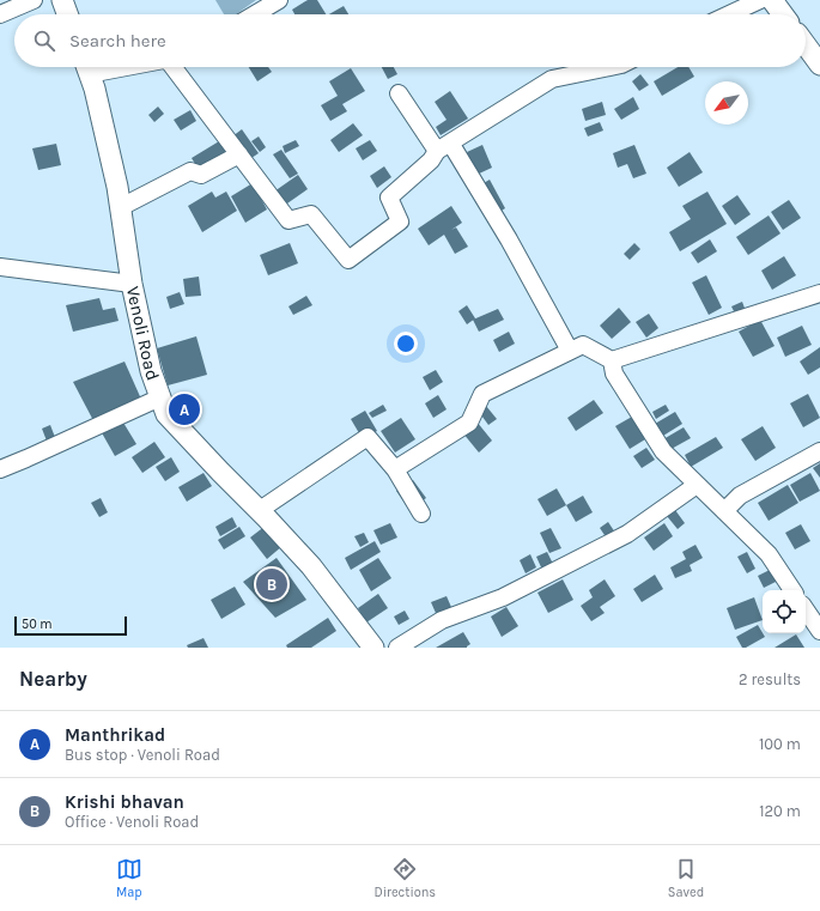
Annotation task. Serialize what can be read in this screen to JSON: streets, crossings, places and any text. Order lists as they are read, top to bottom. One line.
{"streets":{"street":["Venoli Road"]},"scale_bar":"50 m","north":"bottom left","page":{"search":"Search here","pins":["A","B"],"scale":"50 m","heading":["Nearby","2 results"],"list":[{"mark":"A","name":"Manthrikad","note":"Bus stop · Venoli Road","value":"100 m"},{"mark":"B","name":"Krishi bhavan","note":"Office · Venoli Road","value":"120 m"}],"nav":["Map","Directions","Saved"]}}
